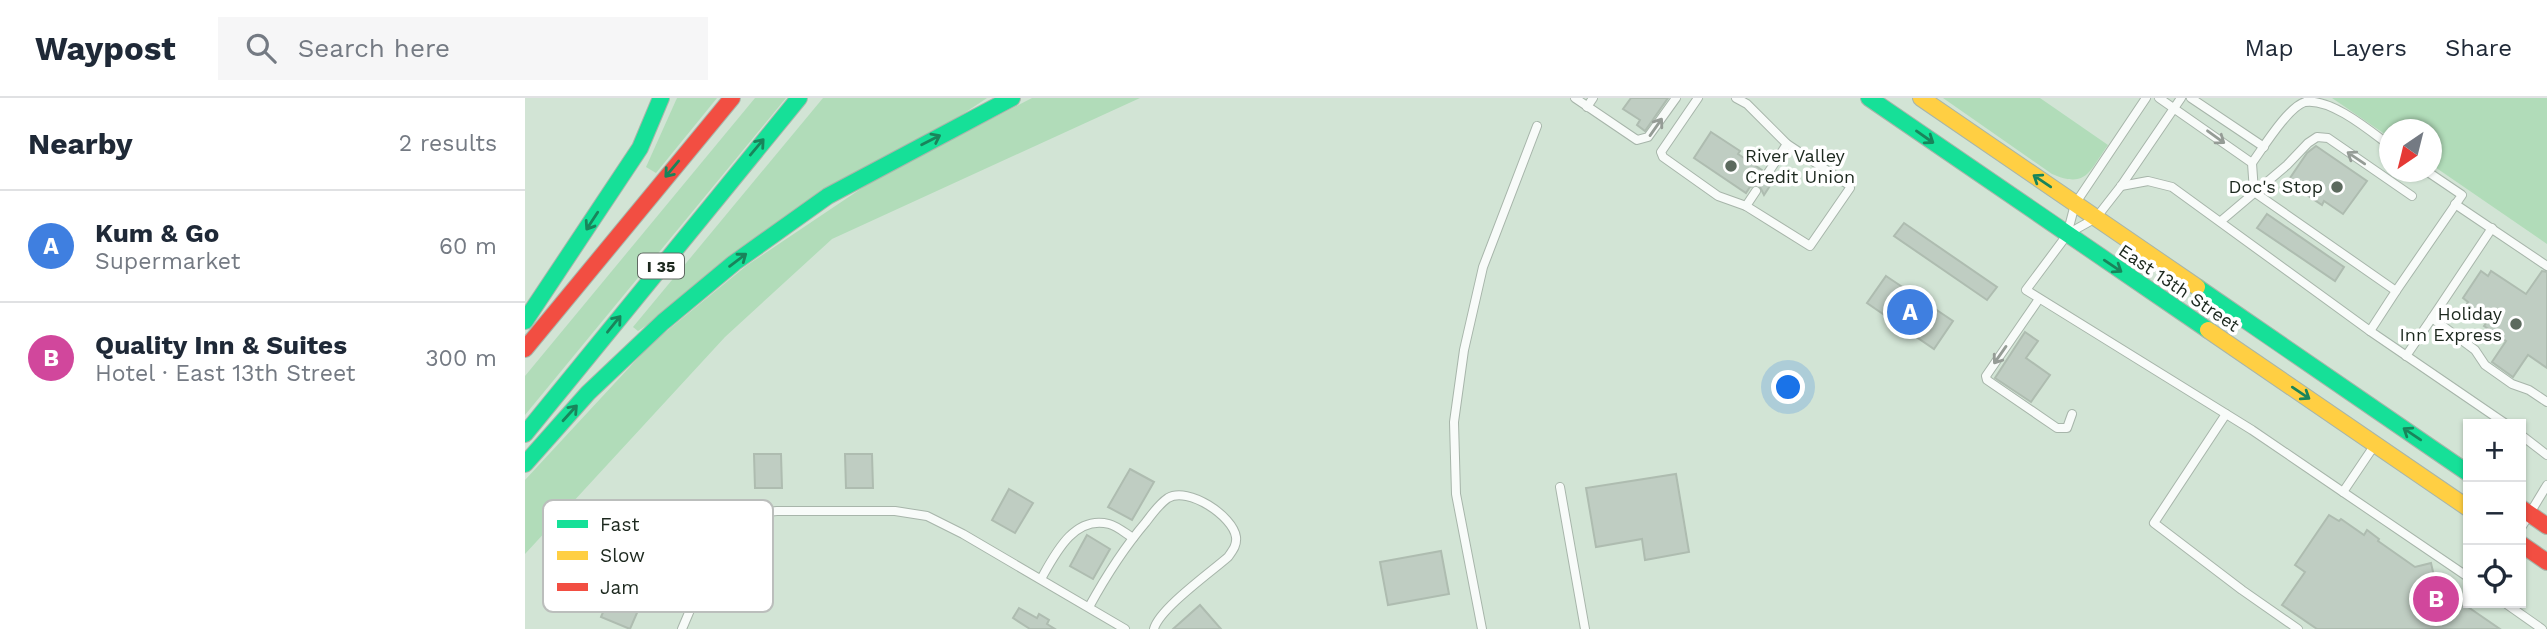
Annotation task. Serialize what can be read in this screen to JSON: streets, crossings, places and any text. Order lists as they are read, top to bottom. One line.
{"streets":{"main road":["I 35","East 13th Street"]},"places":["River Valley Credit Union","Doc's Stop","Holiday Inn Express"],"legend":["Fast","Slow","Jam"],"north":"bottom left","page":{"header":"Waypost","search":"Search here","nav":["Map","Layers","Share"],"heading":["Nearby","2 results"],"list":[{"mark":"A","name":"Kum & Go","note":"Supermarket","value":"60 m"},{"mark":"B","name":"Quality Inn & Suites","note":"Hotel · East 13th Street","value":"300 m"}],"pins":["A","B"],"map_buttons":["+","−"]}}
